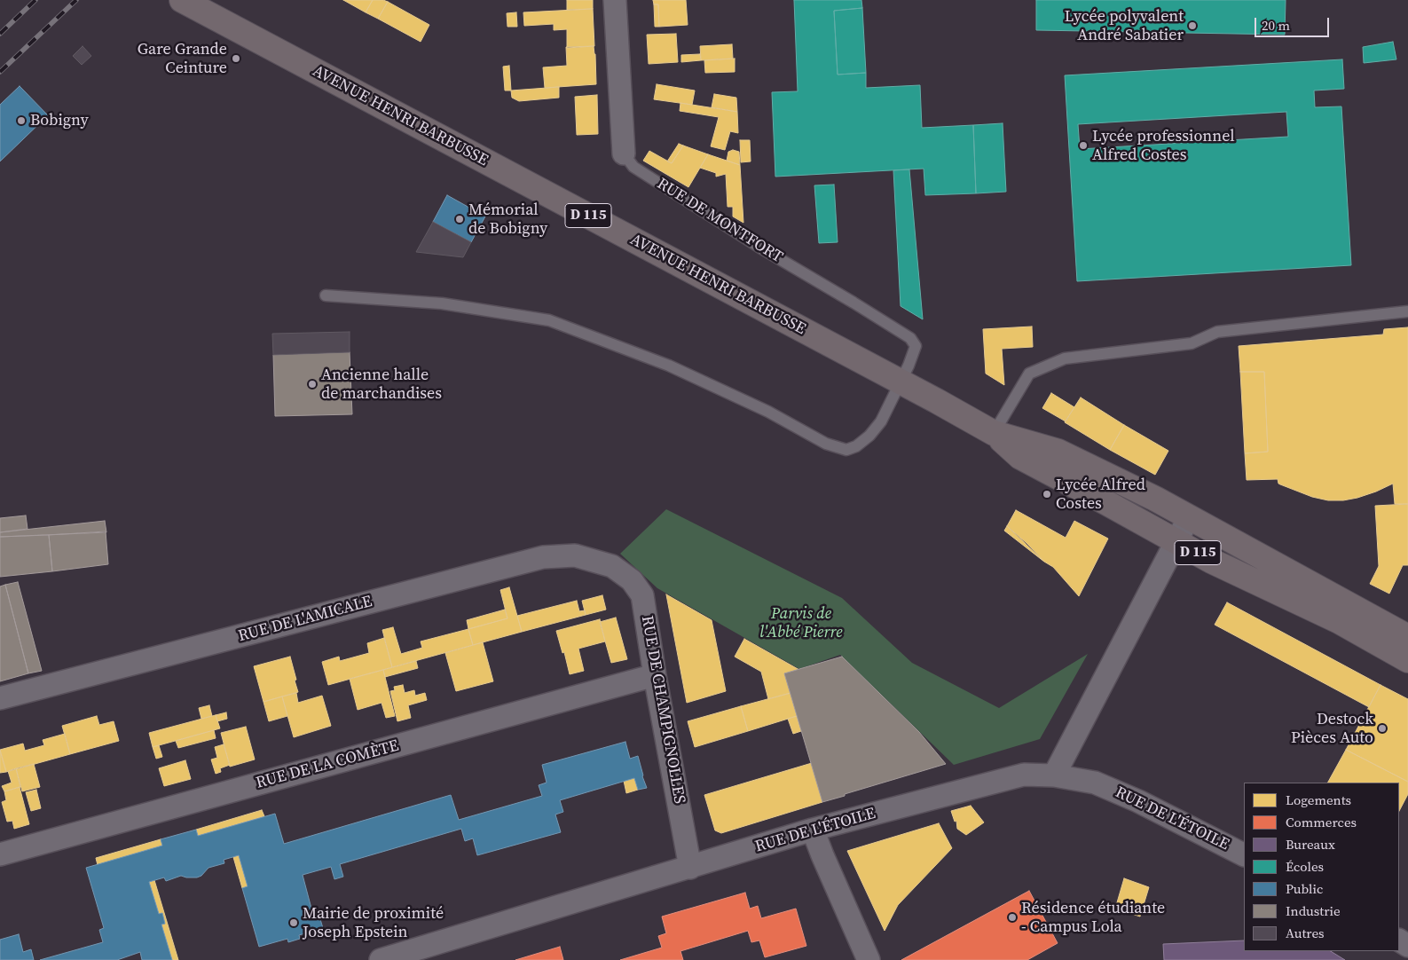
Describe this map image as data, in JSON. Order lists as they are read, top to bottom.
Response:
{
  "streets": {
    "main road": ["AVENUE HENRI BARBUSSE", "D 115"],
    "street": [
      "RUE DE MONTFORT",
      "RUE DE L'AMICALE",
      "RUE DE CHAMPIGNOLLES",
      "RUE DE LA COMÈTE",
      "RUE DE L'ÉTOILE"
    ]
  },
  "crossings": [
    ["AVENUE HENRI BARBUSSE", "RUE DE MONTFORT"],
    ["RUE DE L'AMICALE", "RUE DE CHAMPIGNOLLES"],
    ["RUE DE CHAMPIGNOLLES", "RUE DE LA COMÈTE"],
    ["RUE DE CHAMPIGNOLLES", "RUE DE L'ÉTOILE"]
  ],
  "parks": ["Parvis de l'Abbé Pierre"],
  "places": [
    "Lycée polyvalent André Sabatier",
    "Gare Grande Ceinture",
    "Bobigny",
    "Lycée professionnel Alfred Costes",
    "Mémorial de Bobigny",
    "Ancienne halle de marchandises",
    "Lycée Alfred Costes",
    "Destock Pièces Auto",
    "Résidence étudiante - Campus Lola",
    "Mairie de proximité Joseph Epstein"
  ],
  "legend": [
    "Logements",
    "Commerces",
    "Bureaux",
    "Écoles",
    "Public",
    "Industrie",
    "Autres"
  ],
  "scale_bar": "20 m"
}
